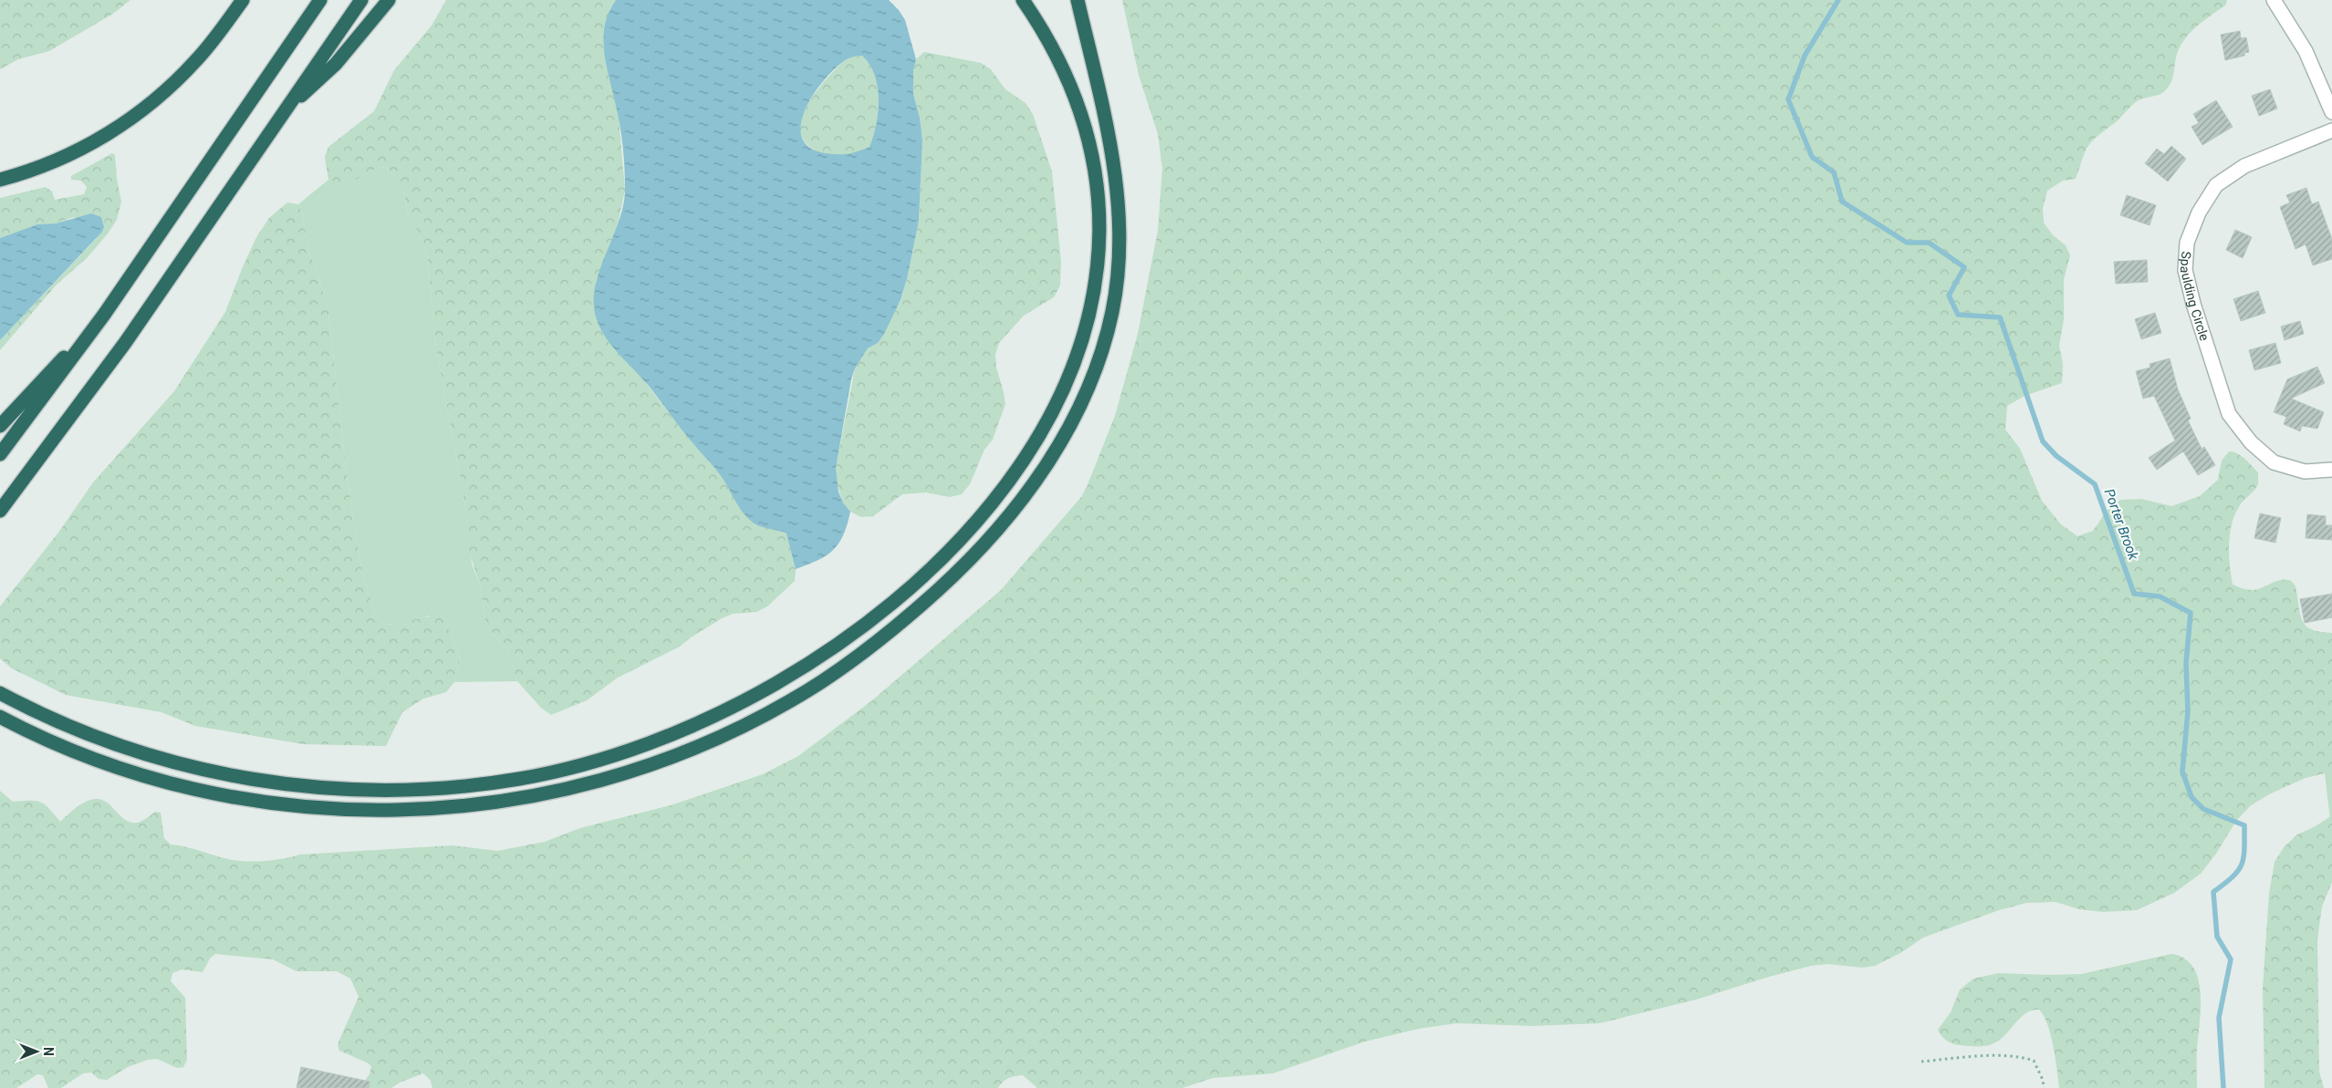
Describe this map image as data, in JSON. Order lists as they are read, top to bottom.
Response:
{
  "streets": {
    "street": ["Spaulding Circle"]
  },
  "water": ["Porter Brook"],
  "north": "right"
}
